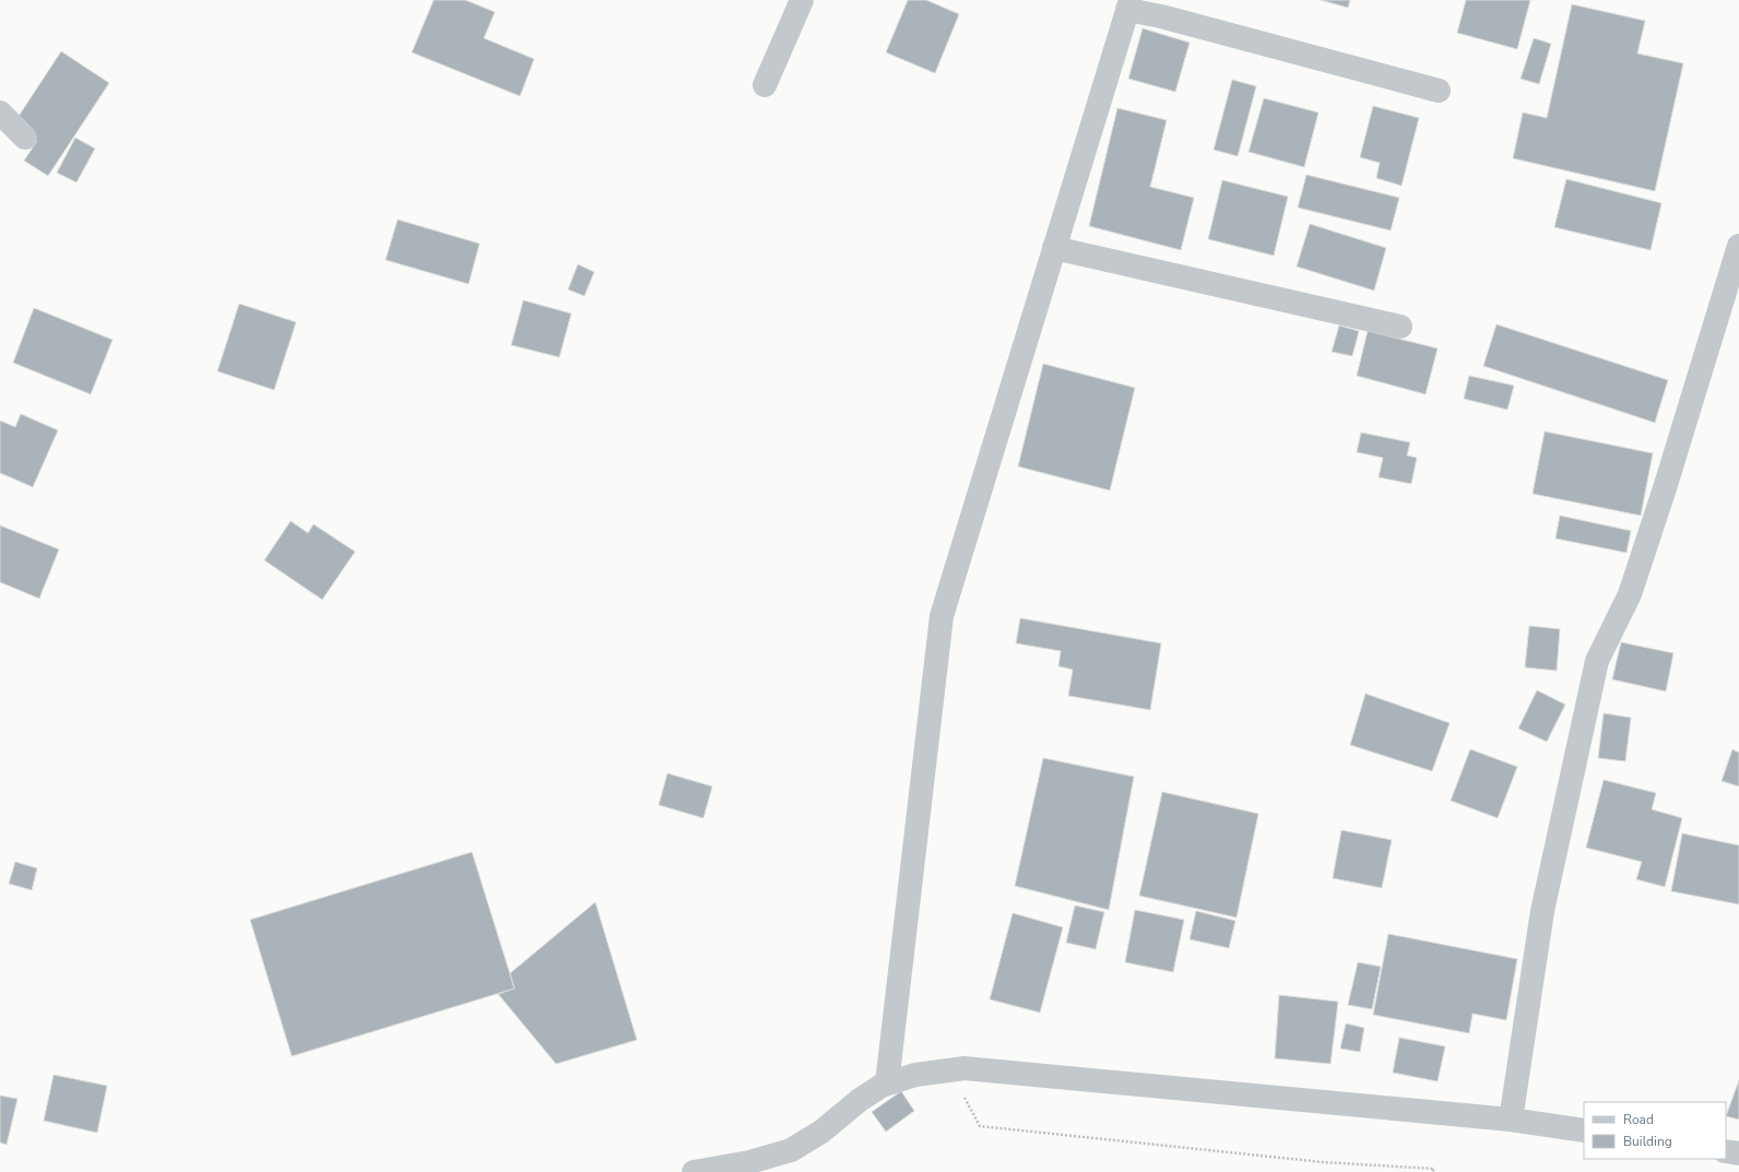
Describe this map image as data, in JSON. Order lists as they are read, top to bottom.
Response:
{
  "legend": ["Road", "Building"]
}
